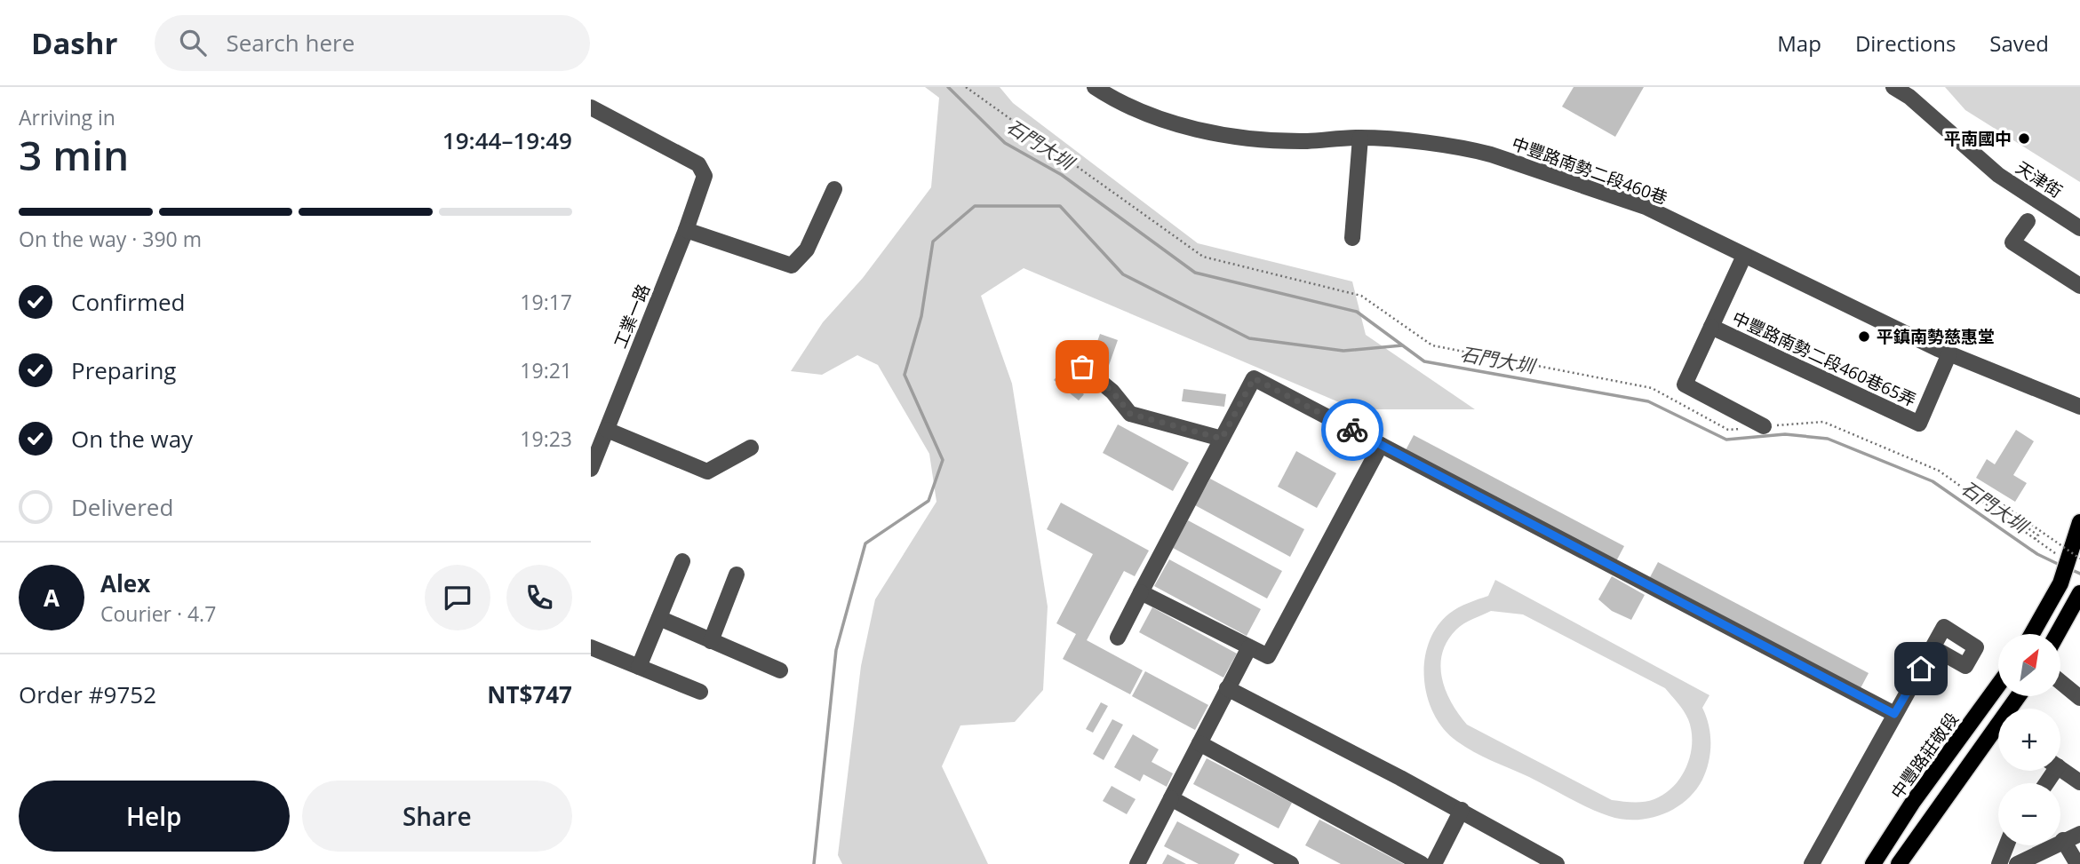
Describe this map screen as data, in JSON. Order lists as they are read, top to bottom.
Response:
{
  "streets": {
    "main road": ["中豐路莊敬段"],
    "street": [
      "中豐路南勢二段460巷",
      "天津街",
      "工業一路",
      "中豐路南勢二段460巷65弄"
    ]
  },
  "crossings": [
    ["中豐路南勢二段460巷", "中豐路南勢二段460巷65弄"]
  ],
  "water": ["石門大圳"],
  "places": ["平南國中", "平鎮南勢慈惠堂"],
  "north": "top right",
  "page": {
    "header": "Dashr",
    "search": "Search here",
    "nav": ["Map", "Directions", "Saved"],
    "heading": ["3 min", "Arriving in", "19:44–19:49"],
    "panel": [
      "Alex",
      "Courier · 4.7",
      "Order #9752",
      "NT$747"
    ],
    "bar": "On the way · 390 m",
    "list": [
      ["Confirmed", "19:17"],
      ["Preparing", "19:21"],
      ["On the way", "19:23"],
      "Delivered"
    ],
    "round": "A",
    "map_buttons": ["+", "−"],
    "buttons": ["Help", "Share"]
  }
}
